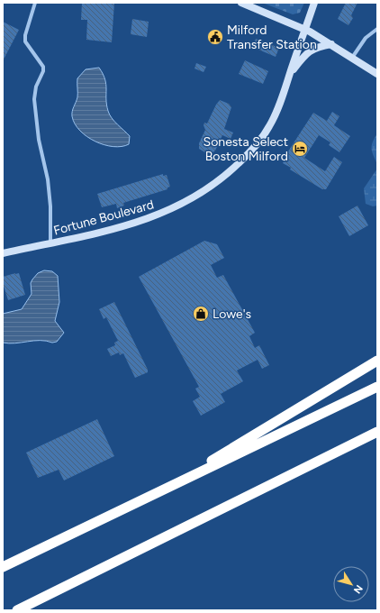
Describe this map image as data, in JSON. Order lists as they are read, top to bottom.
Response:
{
  "streets": {
    "main road": ["Fortune Boulevard"]
  },
  "places": {
    "public building": ["Milford Transfer Station"],
    "hotel": ["Sonesta Select Boston Milford"],
    "shop": ["Lowe's"]
  },
  "north": "bottom right"
}
